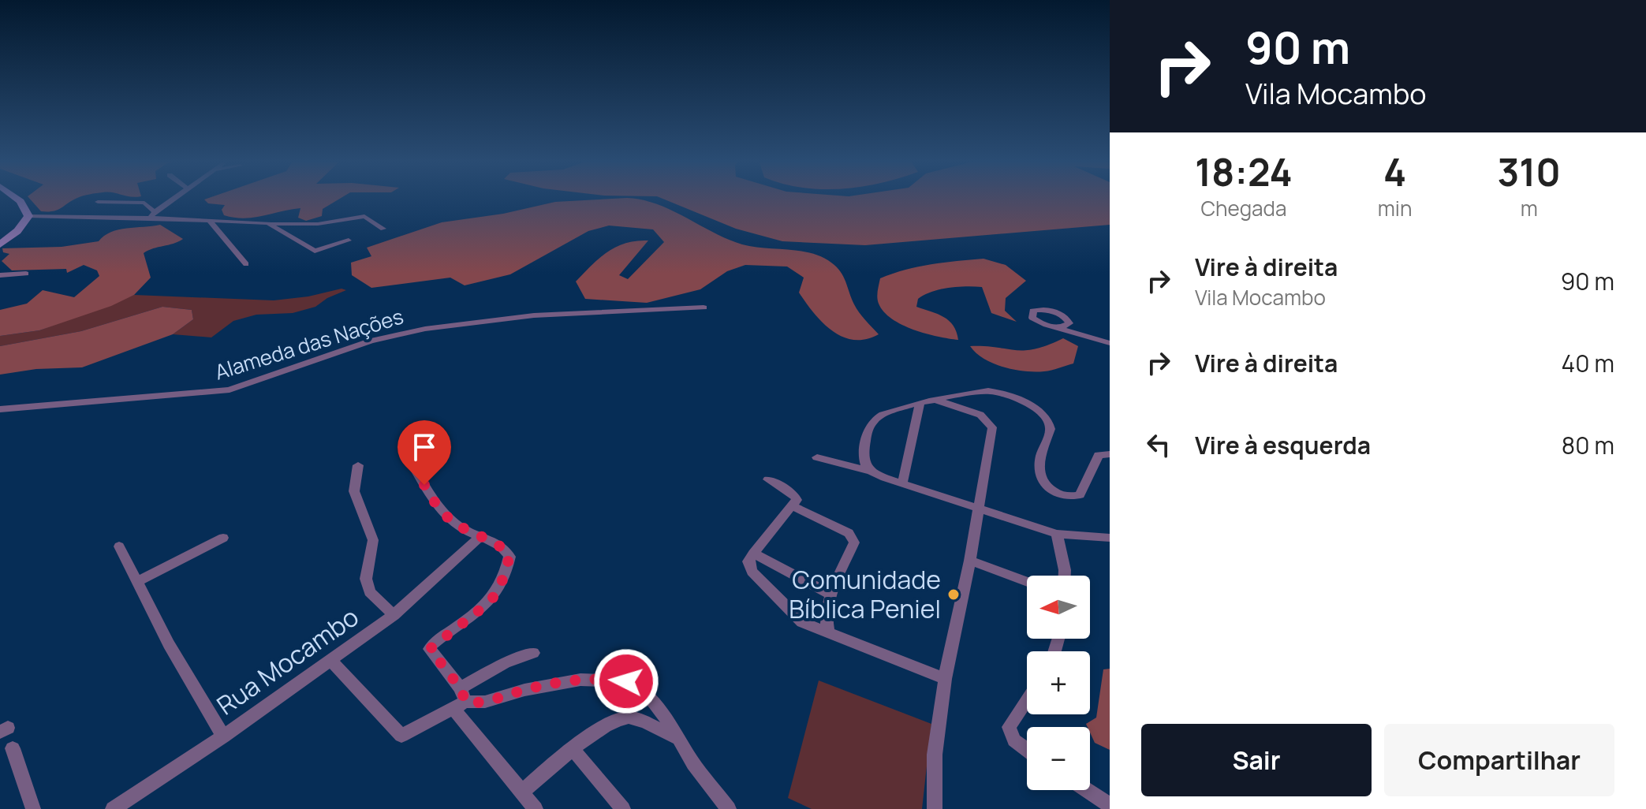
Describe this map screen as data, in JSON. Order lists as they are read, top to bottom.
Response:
{
  "streets": {
    "street": ["Alameda das Nações", "Rua Mocambo"]
  },
  "places": ["Comunidade Bíblica Peniel"],
  "north": "left",
  "page": {
    "turn": ["90 m", "Vila Mocambo"],
    "eta": [
      "18:24",
      "Chegada",
      "4",
      "min",
      "310",
      "m"
    ],
    "list": [
      {
        "name": "Vire à direita",
        "note": "Vila Mocambo",
        "value": "90 m"
      },
      {
        "name": "Vire à direita",
        "value": "40 m"
      },
      {
        "name": "Vire à esquerda",
        "value": "80 m"
      }
    ],
    "map_buttons": ["+", "−"],
    "buttons": ["Sair", "Compartilhar"]
  }
}
